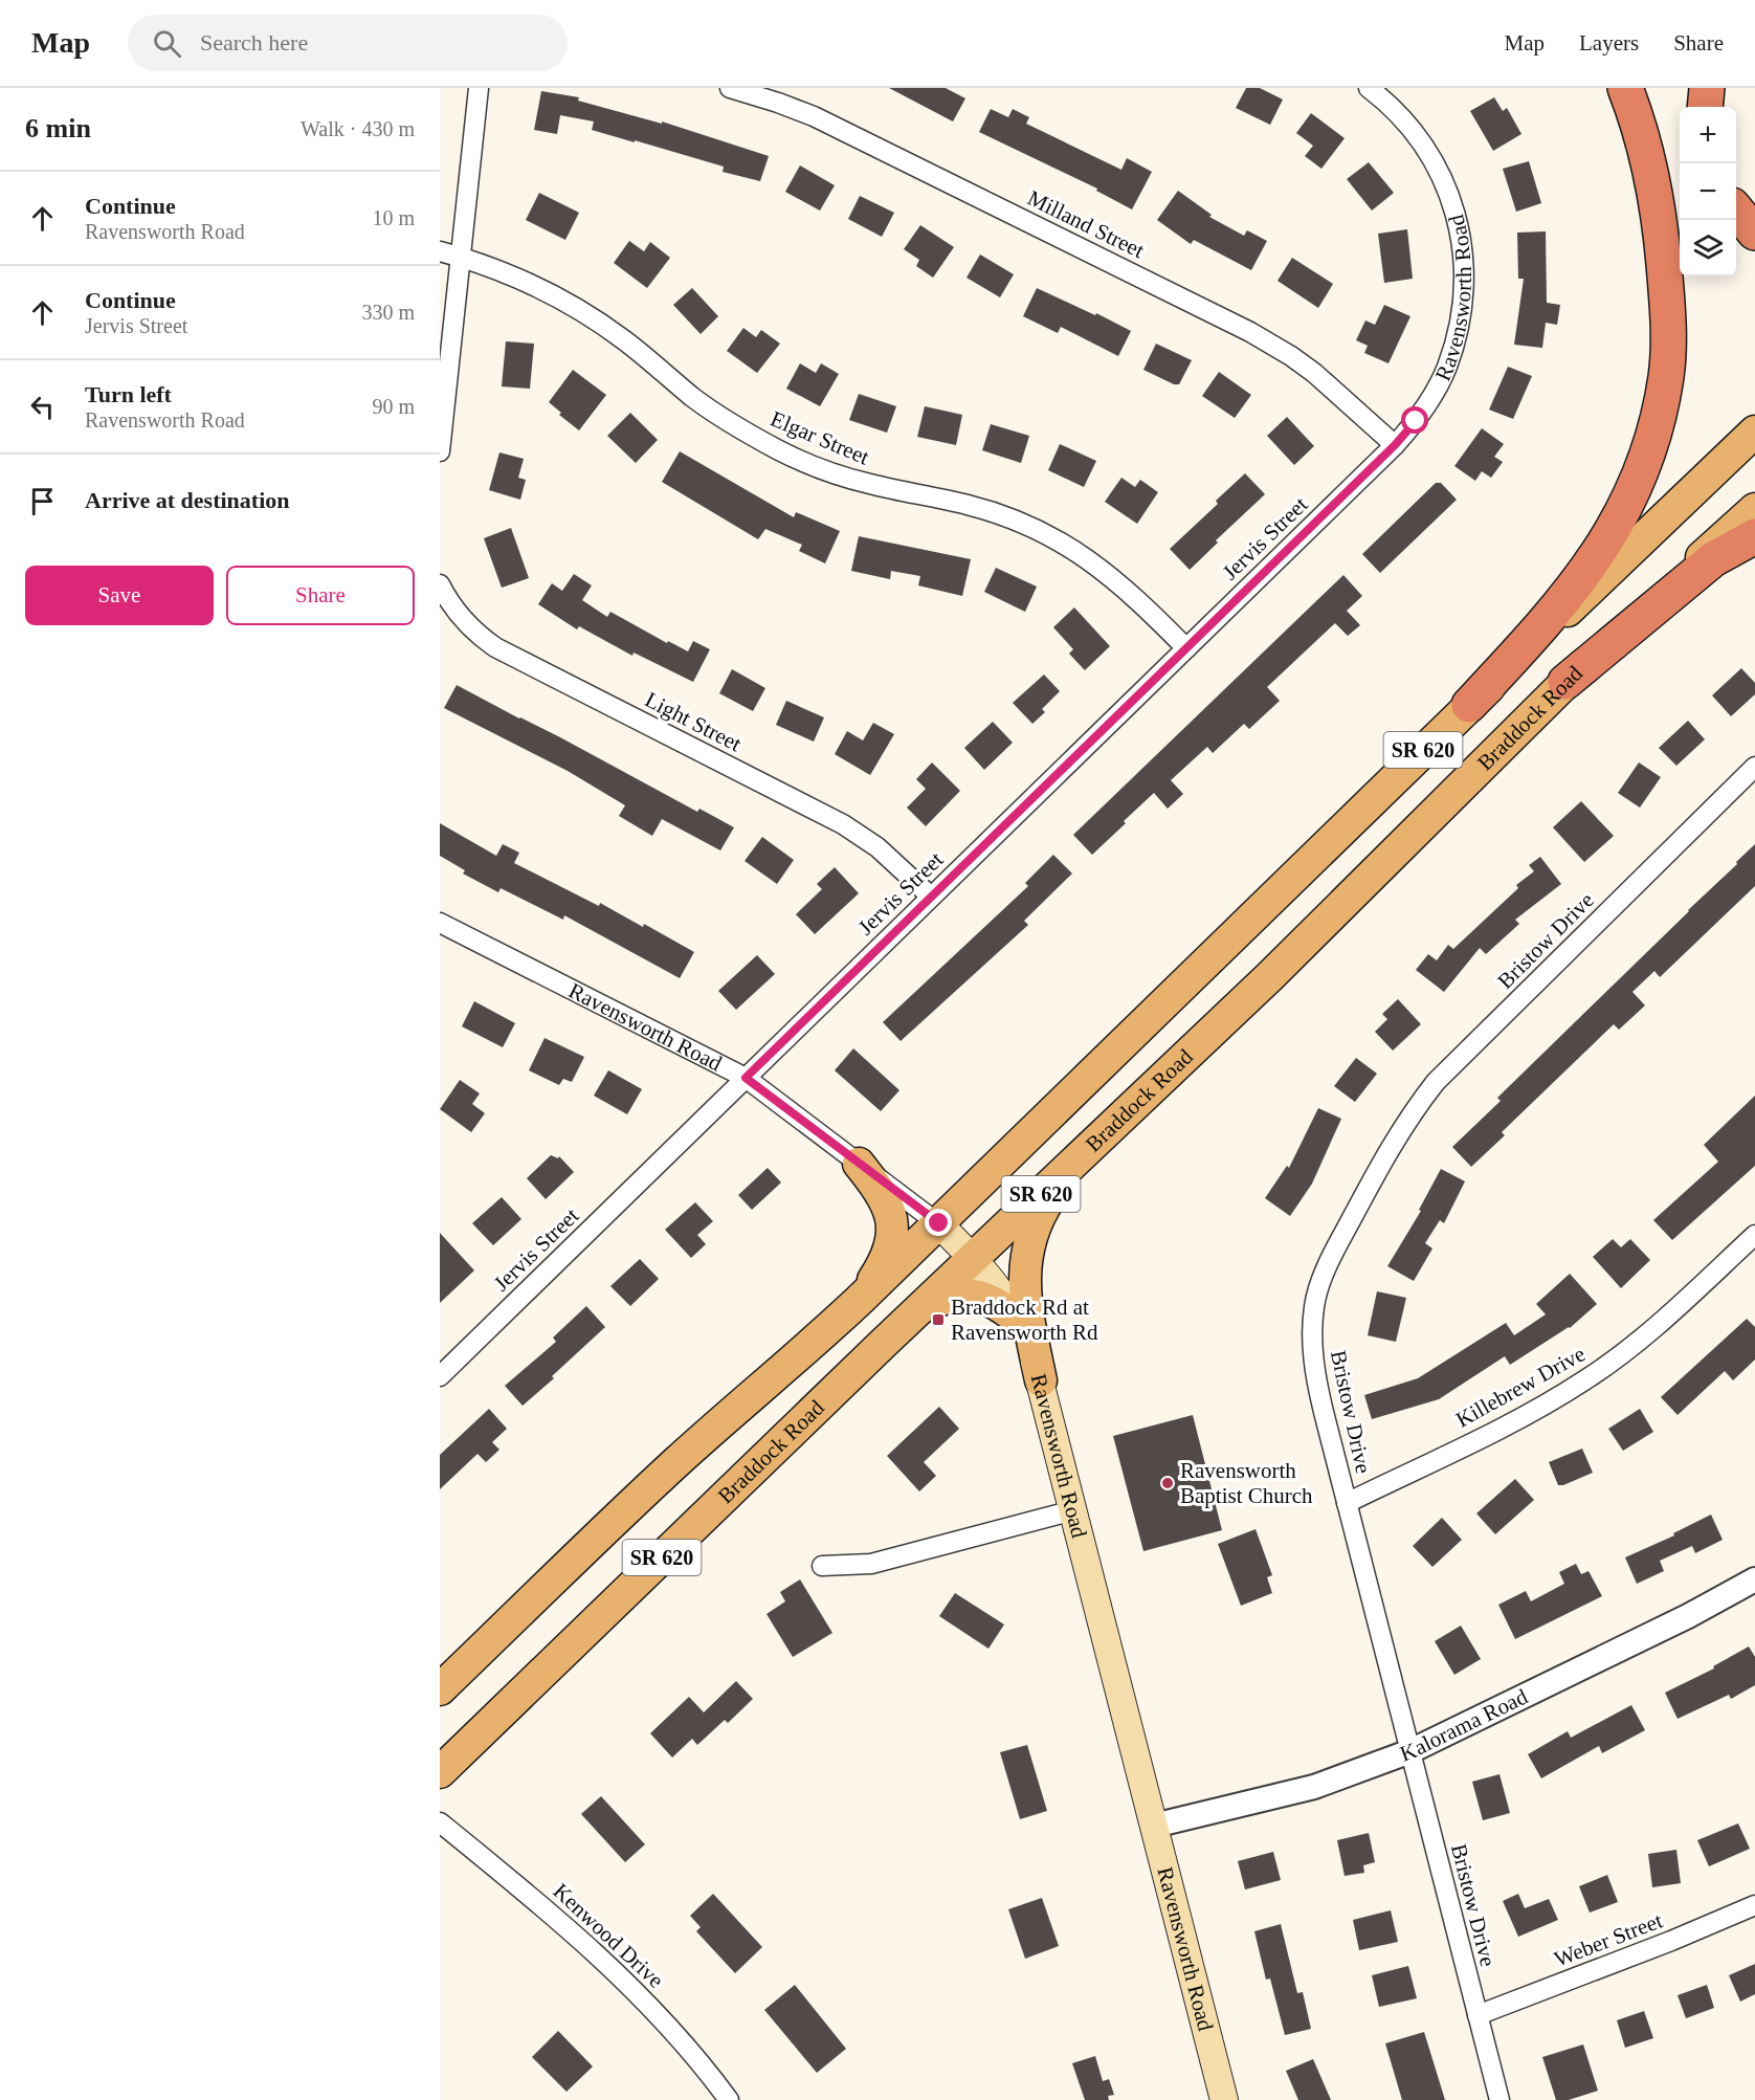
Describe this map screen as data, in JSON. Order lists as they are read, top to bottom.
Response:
{
  "streets": {
    "main road": ["Ravensworth Road", "Braddock Road", "SR 620"],
    "street": [
      "Milland Street",
      "Elgar Street",
      "Jervis Street",
      "Light Street",
      "Bristow Drive",
      "Killebrew Drive",
      "Kalorama Road",
      "Kenwood Drive",
      "Weber Street"
    ]
  },
  "crossings": [
    ["Milland Street", "Ravensworth Road"],
    ["Milland Street", "Jervis Street"],
    ["Ravensworth Road", "Jervis Street"],
    ["Ravensworth Road", "Braddock Road"],
    ["Ravensworth Road", "SR 620"],
    ["Ravensworth Road", "Kalorama Road"],
    ["Elgar Street", "Jervis Street"],
    ["Jervis Street", "Light Street"],
    ["Bristow Drive", "Killebrew Drive"],
    ["Bristow Drive", "Kalorama Road"],
    ["Bristow Drive", "Weber Street"]
  ],
  "places": {
    "transit": ["Braddock Rd at Ravensworth Rd"],
    "other": ["Ravensworth Baptist Church"]
  },
  "page": {
    "header": "Map",
    "search": "Search here",
    "nav": ["Map", "Layers", "Share"],
    "heading": ["6 min", "Walk · 430 m"],
    "map_buttons": ["+", "−"],
    "list": [
      ["Continue", "Ravensworth Road", "10 m"],
      ["Continue", "Jervis Street", "330 m"],
      ["Turn left", "Ravensworth Road", "90 m"],
      "Arrive at destination"
    ],
    "buttons": ["Save", "Share"]
  }
}
